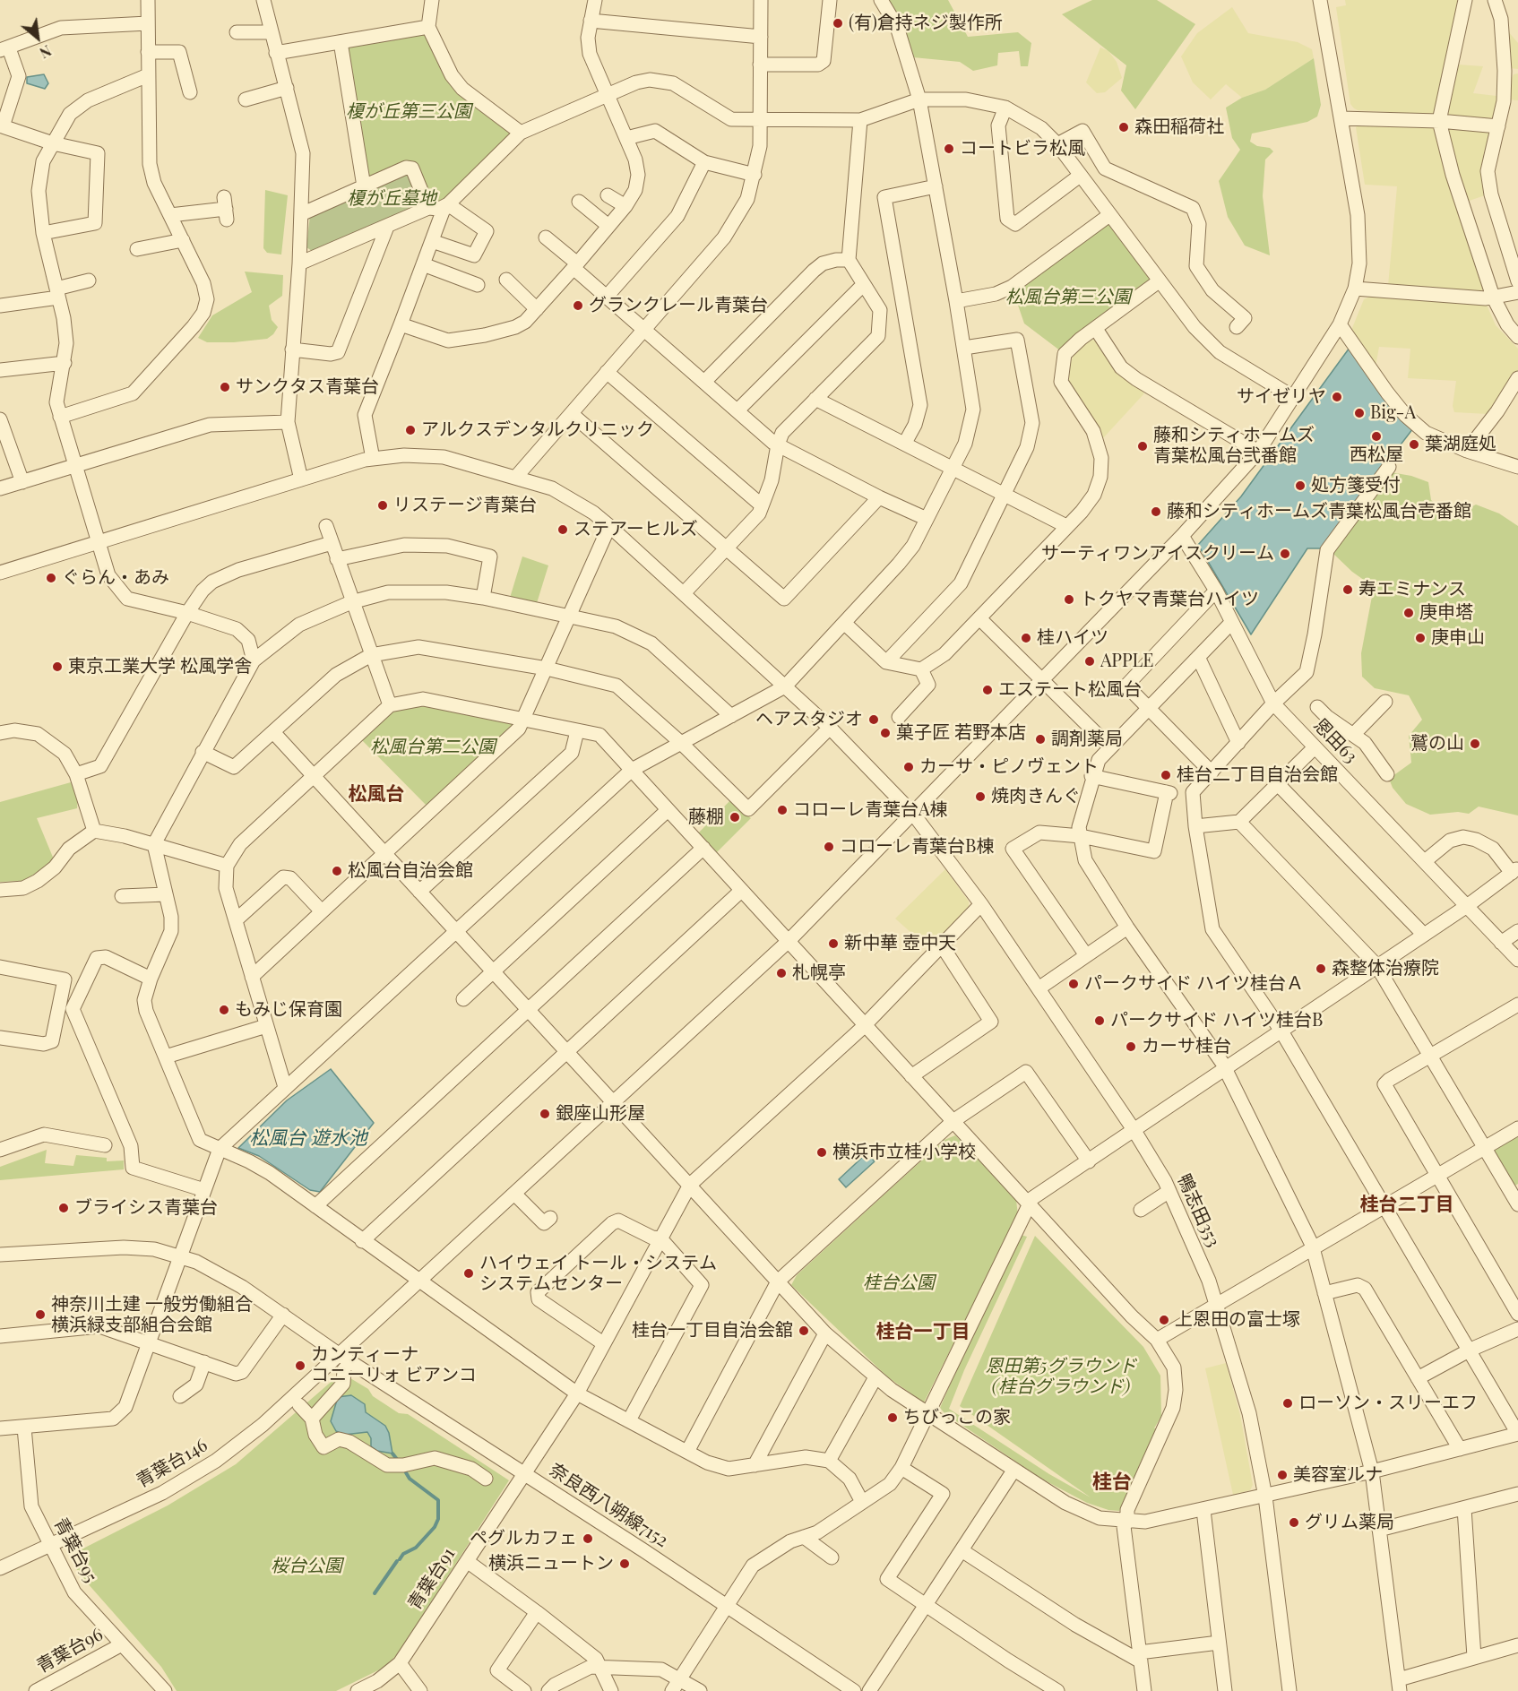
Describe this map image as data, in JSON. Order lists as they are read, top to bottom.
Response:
{
  "streets": {
    "street": [
      "恩田63",
      "鴨志田353",
      "青葉台146",
      "奈良西八朔線7152",
      "青葉台95",
      "青葉台91",
      "青葉台96"
    ]
  },
  "crossings": [
    ["恩田63", "青葉台146"],
    ["鴨志田353", "青葉台146"],
    ["鴨志田353", "青葉台91"],
    ["青葉台146", "奈良西八朔線7152"],
    ["青葉台146", "青葉台95"],
    ["奈良西八朔線7152", "青葉台91"],
    ["青葉台95", "青葉台96"]
  ],
  "districts": [
    "松風台",
    "桂台二丁目",
    "桂台一丁目",
    "桂台"
  ],
  "water": ["松風台 遊水池"],
  "parks": [
    "榎が丘第三公園",
    "榎が丘墓地",
    "松風台第三公園",
    "松風台第二公園",
    "桂台公園",
    "恩田第5グラウンド (桂台グラウンド)",
    "桜台公園"
  ],
  "places": [
    "(有)倉持ネジ製作所",
    "森田稲荷社",
    "コートビラ松風",
    "グランクレール青葉台",
    "サンクタス青葉台",
    "サイゼリヤ",
    "Big-A",
    "アルクスデンタルクリニック",
    "西松屋",
    "葉湖庭処",
    "藤和シティホームズ 青葉松風台弐番館",
    "処方箋受付",
    "リステージ青葉台",
    "藤和シティホームズ青葉松風台壱番館",
    "ステアーヒルズ",
    "サーティワンアイスクリーム",
    "ぐらん・あみ",
    "寿エミナンス",
    "トクヤマ青葉台ハイツ",
    "庚申塔",
    "桂ハイツ",
    "庚申山",
    "APPLE",
    "東京工業大学 松風学舎",
    "エステート松風台",
    "ヘアスタジオ",
    "菓子匠 若野本店",
    "調剤薬局",
    "鷲の山",
    "カーサ・ピノヴェント",
    "桂台二丁目自治会館",
    "焼肉きんぐ",
    "コローレ青葉台A棟",
    "藤棚",
    "コローレ青葉台B棟",
    "松風台自治会館",
    "新中華 壺中天",
    "森整体治療院",
    "札幌亭",
    "パークサイド ハイツ桂台Ａ",
    "もみじ保育園",
    "パークサイド ハイツ桂台B",
    "カーサ桂台",
    "銀座山形屋",
    "横浜市立桂小学校",
    "ブライシス青葉台",
    "ハイウェイ トール・システム システムセンター",
    "神奈川土建 一般労働組合 横浜緑支部組合会館",
    "上恩田の富士塚",
    "桂台一丁目自治会舘",
    "カンティーナ コニーリォ ビアンコ",
    "ローソン・スリーエフ",
    "ちびっこの家",
    "美容室ルナ",
    "グリム薬局",
    "ペグルカフェ",
    "横浜ニュートン"
  ],
  "north": "bottom right"
}
